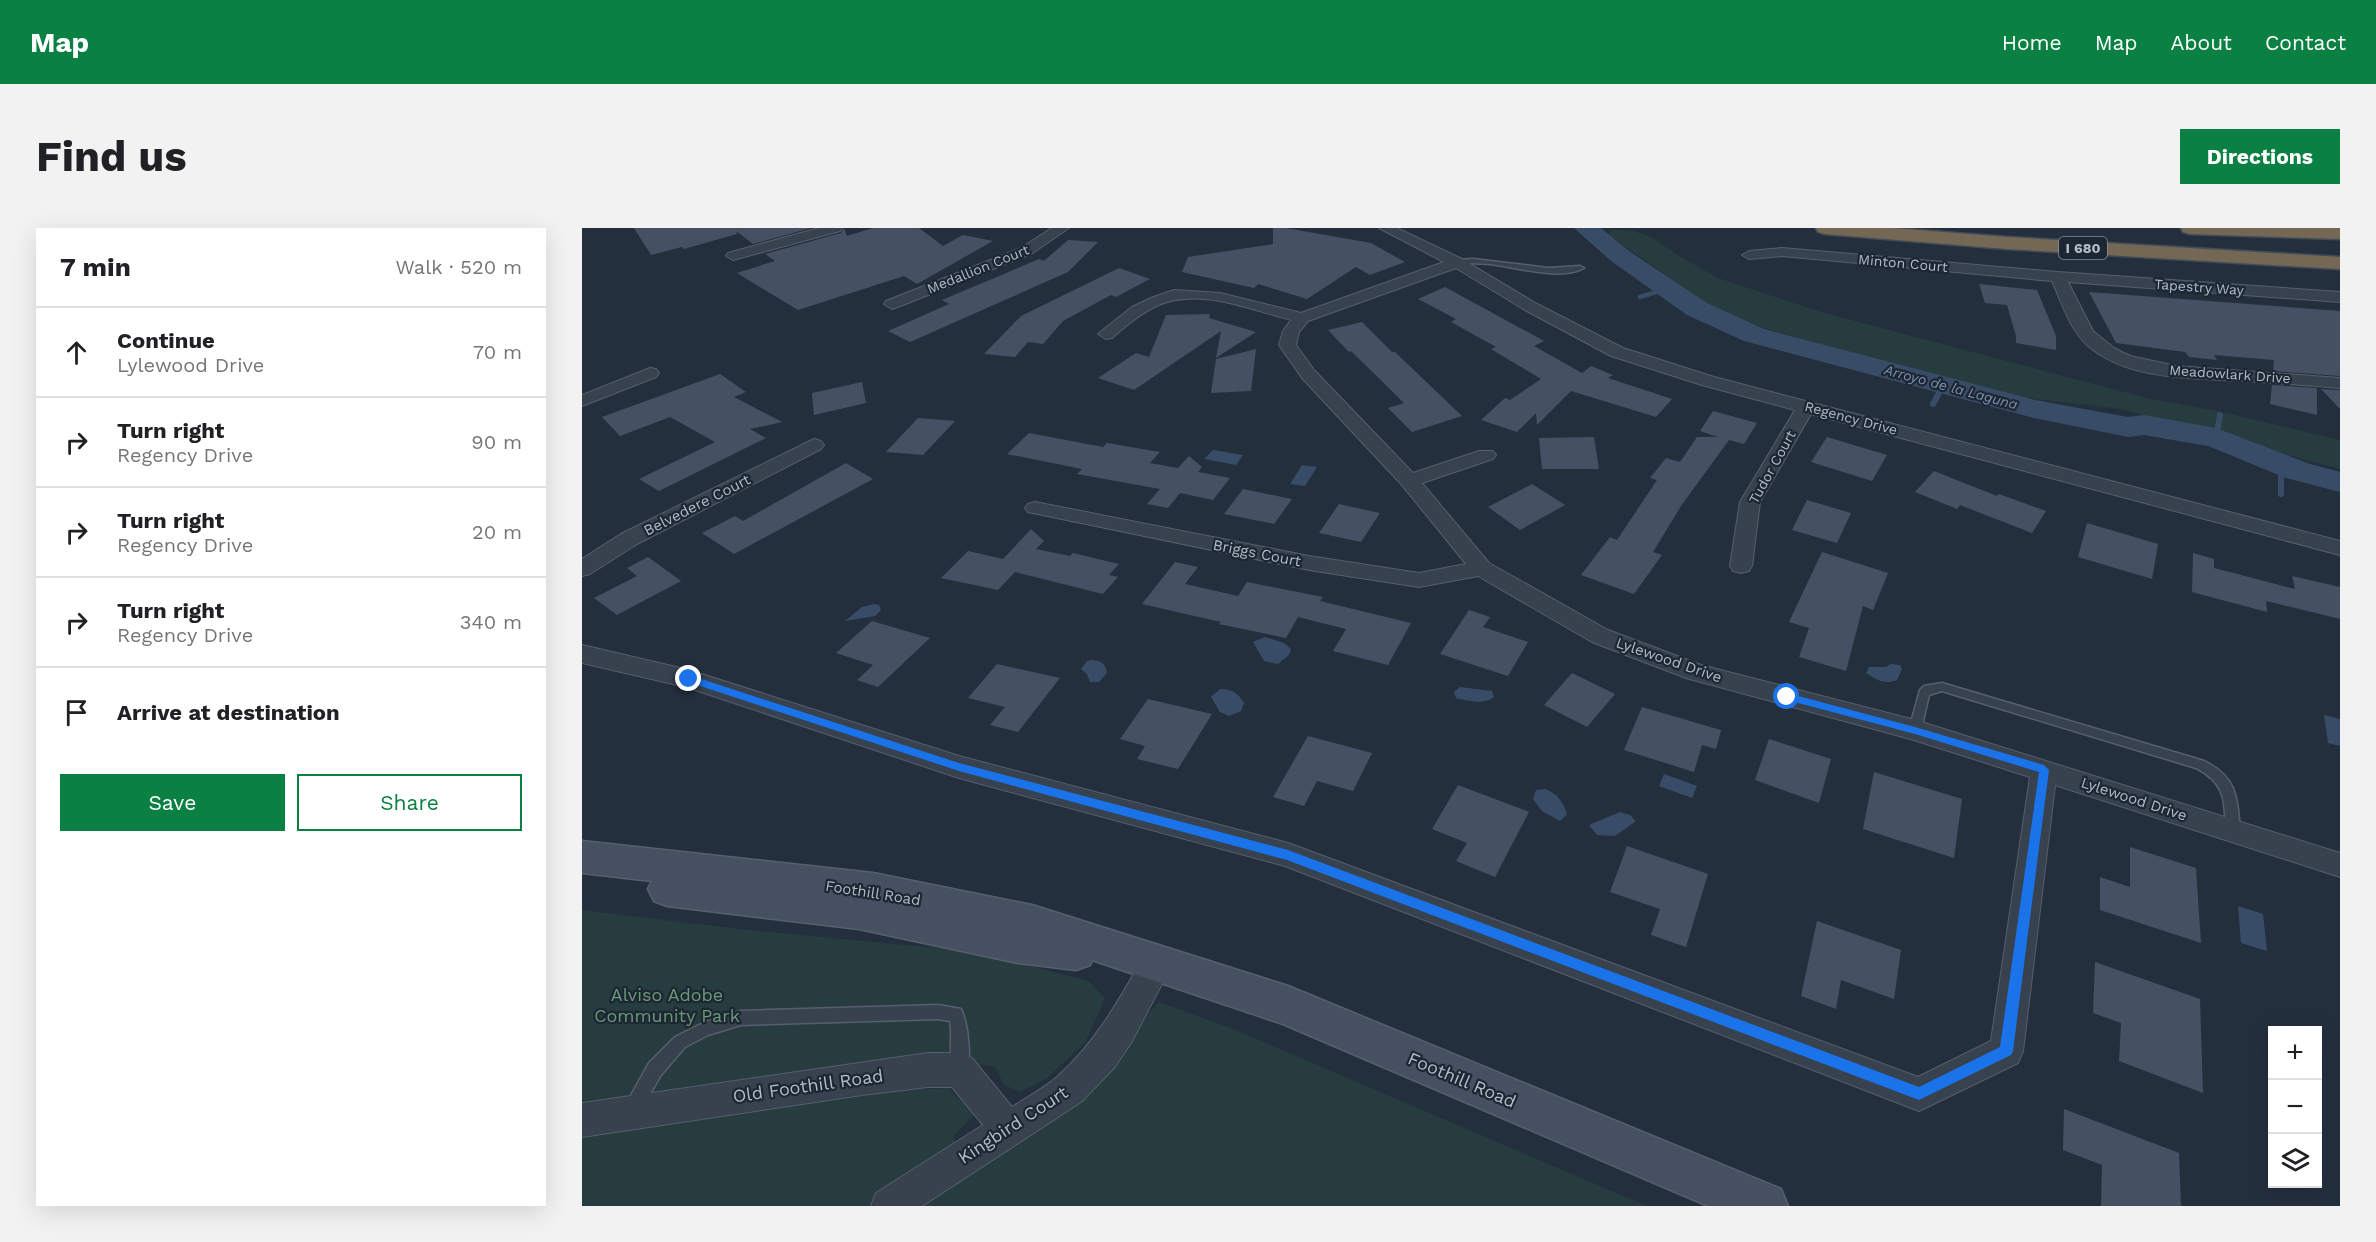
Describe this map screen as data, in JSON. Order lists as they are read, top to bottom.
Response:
{
  "streets": {
    "highway": ["I 680"],
    "main road": ["Foothill Road"],
    "street": [
      "Minton Court",
      "Medallion Court",
      "Tapestry Way",
      "Meadowlark Drive",
      "Regency Drive",
      "Tudor Court",
      "Belvedere Court",
      "Briggs Court",
      "Lylewood Drive",
      "Old Foothill Road",
      "Kingbird Court"
    ]
  },
  "crossings": [
    ["Minton Court", "Tapestry Way"],
    ["Minton Court", "Meadowlark Drive"],
    ["Tapestry Way", "Meadowlark Drive"],
    ["Regency Drive", "Tudor Court"],
    ["Briggs Court", "Lylewood Drive"],
    ["Foothill Road", "Kingbird Court"]
  ],
  "water": ["Arroyo de la Laguna"],
  "parks": ["Alviso Adobe Community Park"],
  "page": {
    "header": "Map",
    "nav": [
      "Home",
      "Map",
      "About",
      "Contact"
    ],
    "buttons": [
      "Directions",
      ["Save", "Share"]
    ],
    "title": "Find us",
    "heading": ["7 min", "Walk · 520 m"],
    "list": [
      ["Continue", "Lylewood Drive", "70 m"],
      ["Turn right", "Regency Drive", "90 m"],
      ["Turn right", "Regency Drive", "20 m"],
      ["Turn right", "Regency Drive", "340 m"],
      "Arrive at destination"
    ],
    "map_buttons": ["+", "−"]
  }
}
